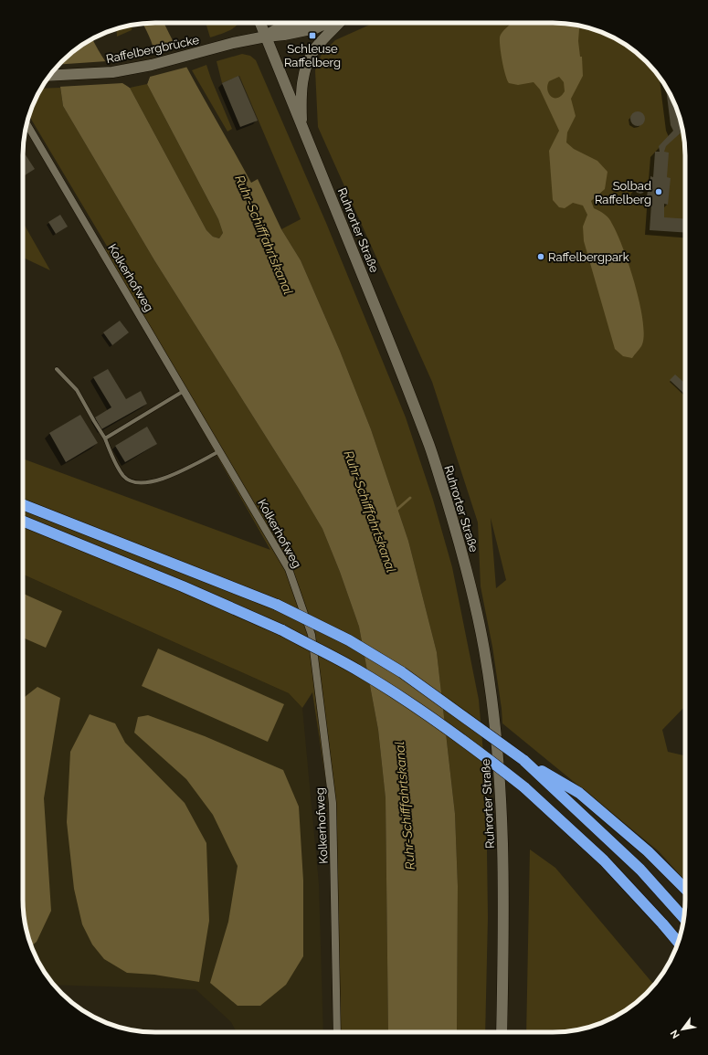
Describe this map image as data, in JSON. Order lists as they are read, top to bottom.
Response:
{
  "streets": {
    "main road": ["Raffelbergbrücke", "Ruhrorter Straße"],
    "street": ["Kolkerhofweg"]
  },
  "crossings": [
    ["Raffelbergbrücke", "Ruhrorter Straße"]
  ],
  "water": ["Ruhr-Schifffahrtskanal"],
  "places": {
    "transit": ["Schleuse Raffelberg"],
    "other": ["Solbad Raffelberg", "Raffelbergpark"]
  },
  "north": "bottom left"
}
